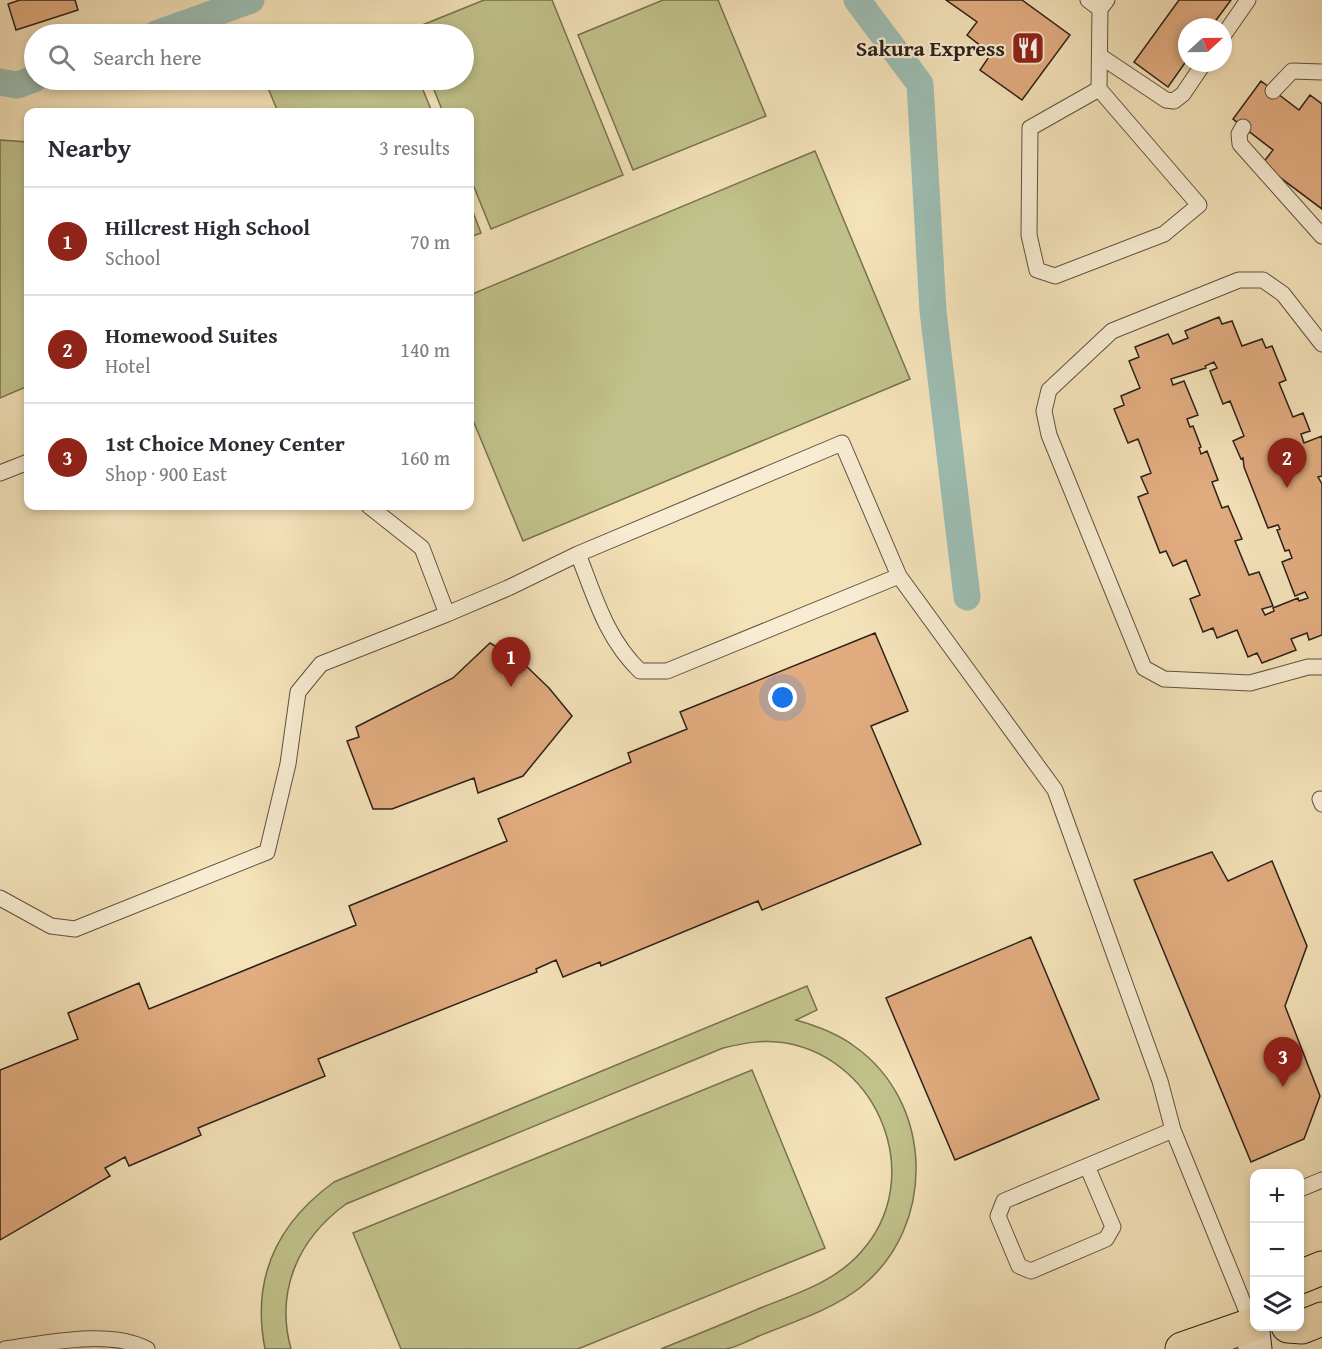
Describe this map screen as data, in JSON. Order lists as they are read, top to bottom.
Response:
{
  "places": {
    "restaurant": ["Sakura Express"]
  },
  "north": "right",
  "page": {
    "search": "Search here",
    "heading": ["Nearby", "3 results"],
    "list": [
      {
        "mark": "1",
        "name": "Hillcrest High School",
        "note": "School",
        "value": "70 m"
      },
      {
        "mark": "2",
        "name": "Homewood Suites",
        "note": "Hotel",
        "value": "140 m"
      },
      {
        "mark": "3",
        "name": "1st Choice Money Center",
        "note": "Shop · 900 East",
        "value": "160 m"
      }
    ],
    "pins": ["2", "1", "3"],
    "map_buttons": ["+", "−"]
  }
}
